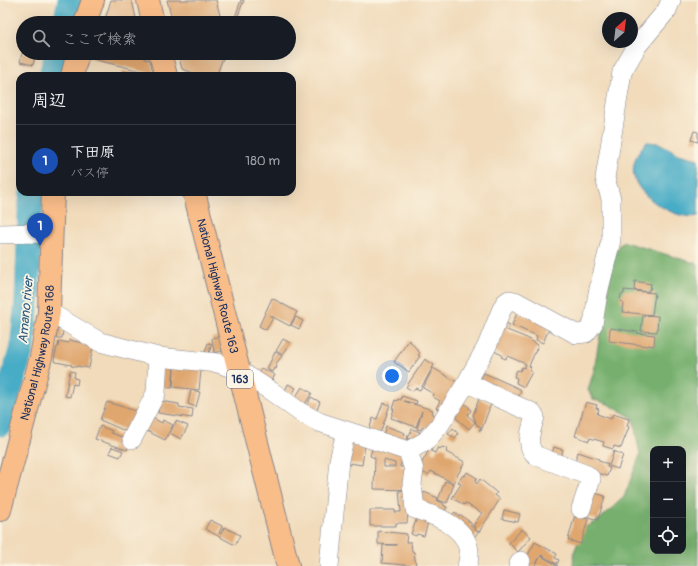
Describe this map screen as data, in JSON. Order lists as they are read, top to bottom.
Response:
{
  "streets": {
    "highway": ["National Highway Route 163", "National Highway Route 168", "163"]
  },
  "water": ["Amano river"],
  "north": "top right",
  "page": {
    "search": "ここで検索",
    "heading": "周辺",
    "list": [
      {
        "mark": "1",
        "name": "下田原",
        "note": "バス停",
        "value": "180 m"
      }
    ],
    "pins": "1",
    "map_buttons": ["+", "−"]
  }
}
